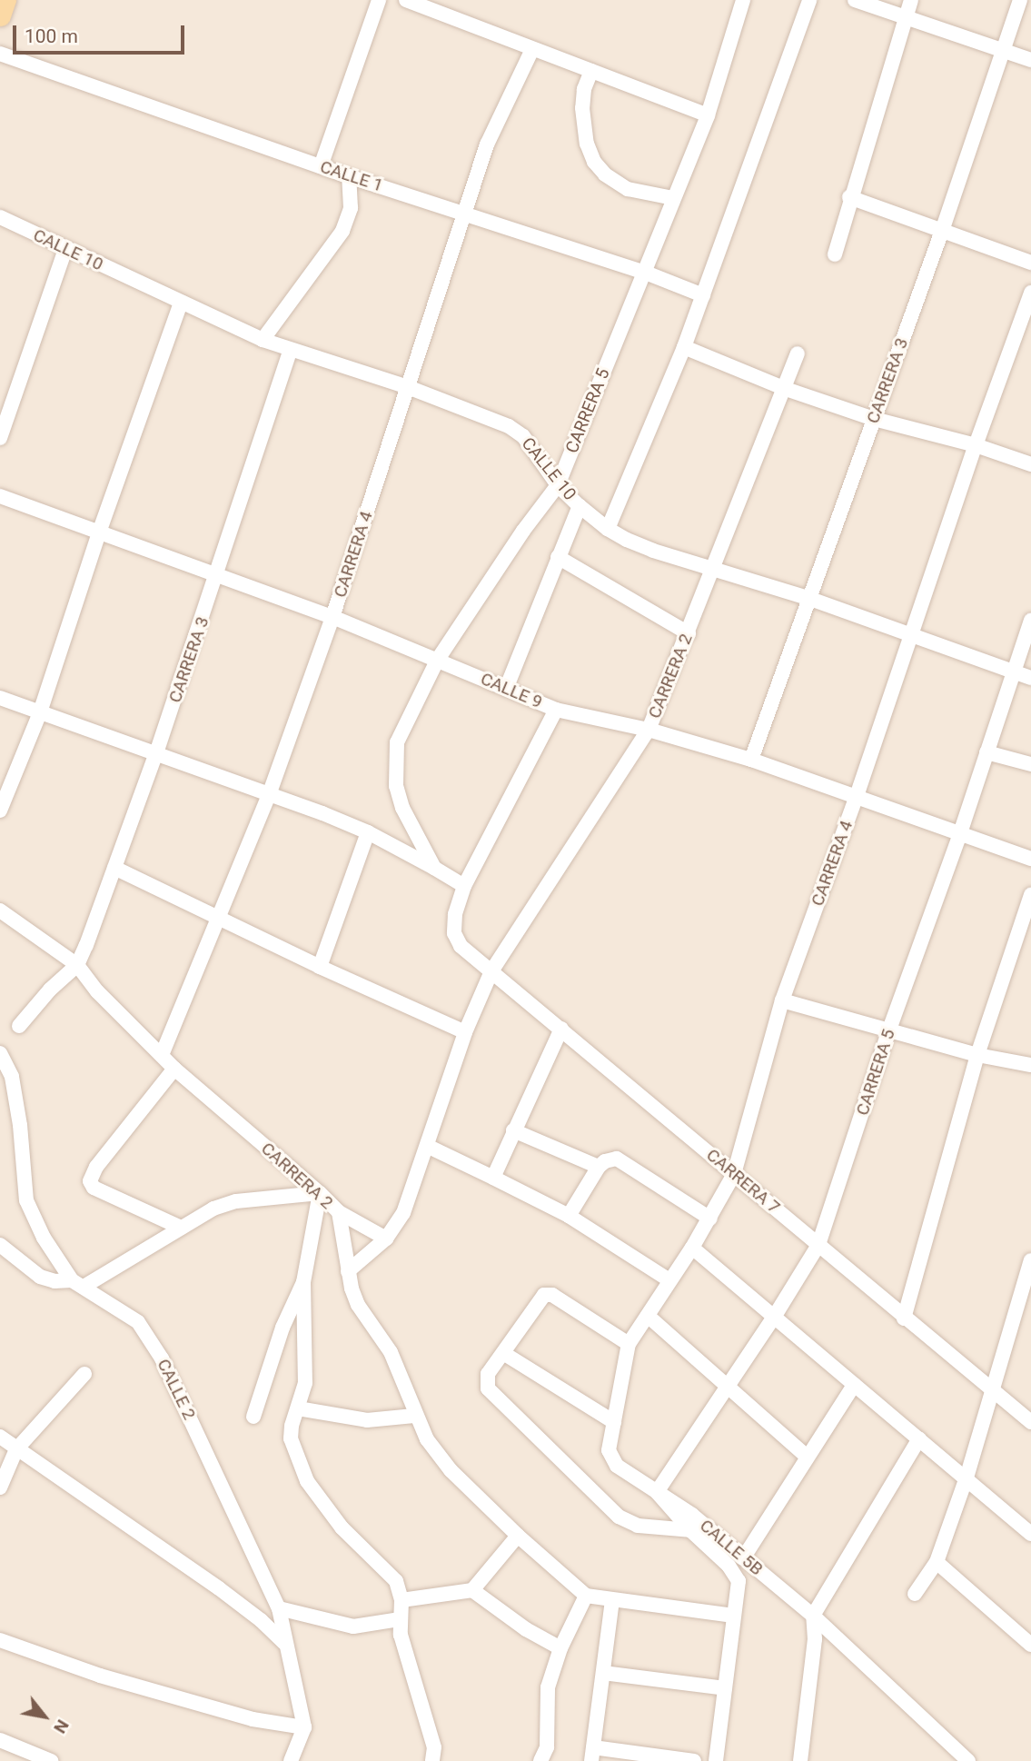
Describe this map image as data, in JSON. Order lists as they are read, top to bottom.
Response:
{
  "streets": {
    "street": [
      "CALLE 1",
      "CALLE 10",
      "CARRERA 3",
      "CARRERA 5",
      "CARRERA 4",
      "CARRERA 2",
      "CALLE 9",
      "CARRERA 7",
      "CALLE 2",
      "CALLE 5B"
    ]
  },
  "crossings": [
    ["CALLE 1", "CARRERA 5"],
    ["CALLE 1", "CARRERA 4"],
    ["CALLE 10", "CARRERA 3"],
    ["CALLE 10", "CARRERA 5"],
    ["CALLE 10", "CARRERA 4"],
    ["CALLE 10", "CARRERA 2"],
    ["CARRERA 3", "CARRERA 2"],
    ["CARRERA 3", "CALLE 9"],
    ["CARRERA 5", "CALLE 9"],
    ["CARRERA 5", "CARRERA 7"],
    ["CARRERA 5", "CALLE 5B"],
    ["CARRERA 4", "CARRERA 2"],
    ["CARRERA 4", "CALLE 9"],
    ["CARRERA 4", "CARRERA 7"],
    ["CARRERA 4", "CALLE 5B"],
    ["CARRERA 2", "CALLE 9"],
    ["CARRERA 2", "CARRERA 7"]
  ],
  "scale_bar": "100 m",
  "north": "bottom right"
}
